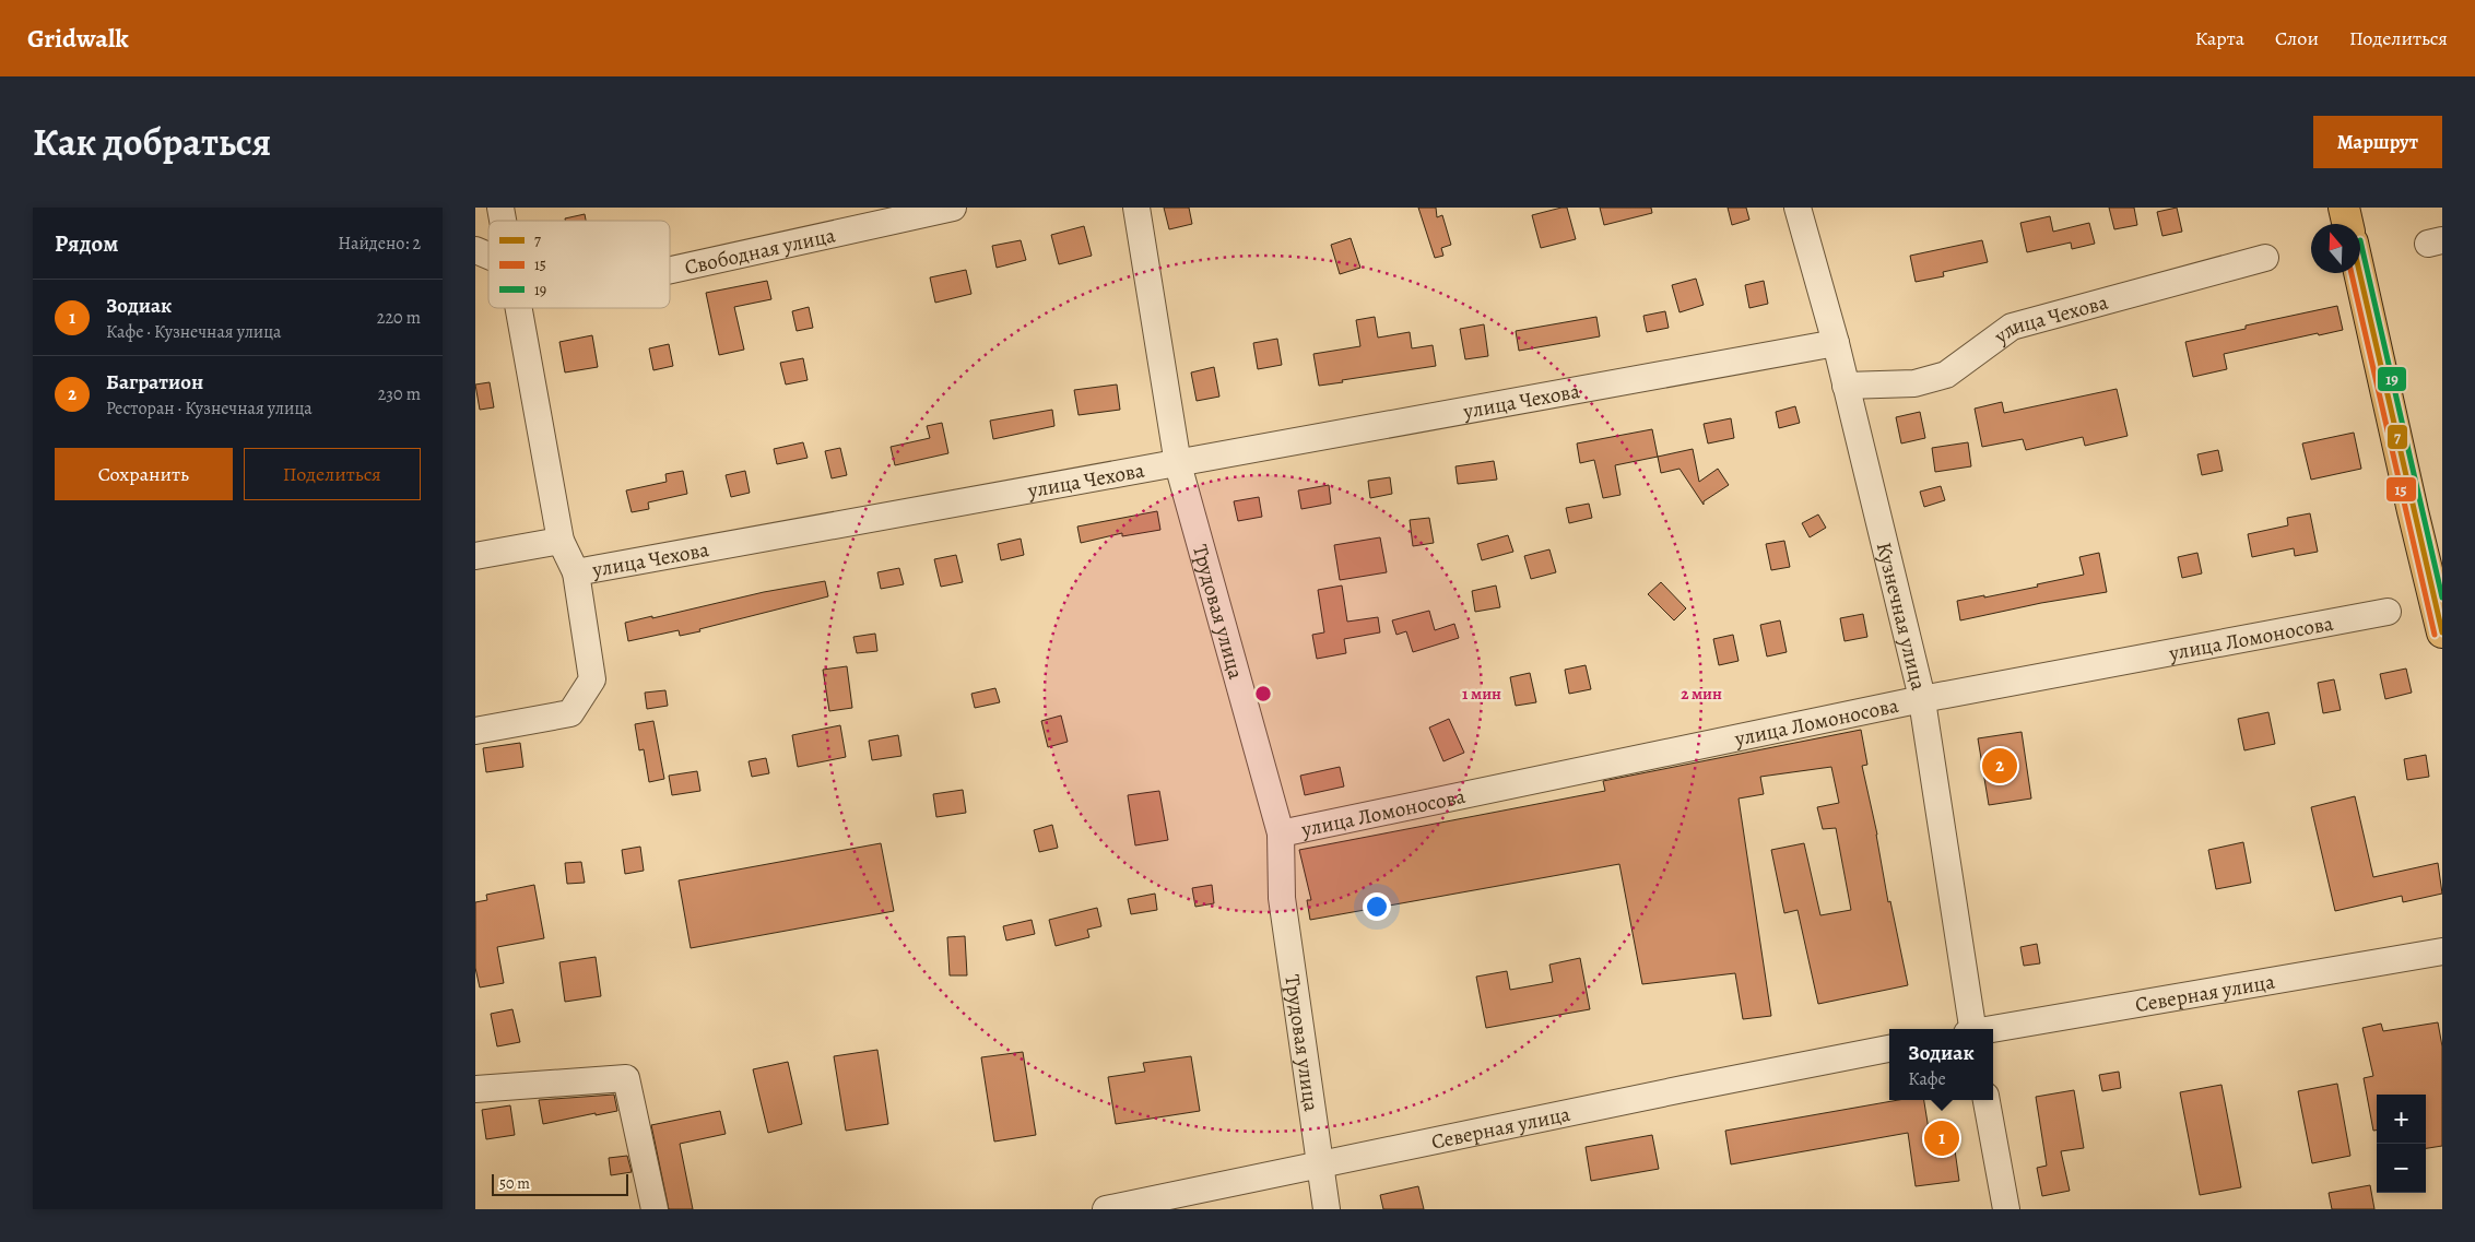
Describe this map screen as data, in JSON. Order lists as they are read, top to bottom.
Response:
{
  "streets": {
    "street": [
      "Свободная улица",
      "улица Чехова",
      "Трудовая улица",
      "Кузнечная улица",
      "улица Ломоносова",
      "Северная улица"
    ]
  },
  "crossings": [
    ["улица Чехова", "Трудовая улица"],
    ["улица Чехова", "Кузнечная улица"],
    ["Трудовая улица", "улица Ломоносова"],
    ["Трудовая улица", "Северная улица"],
    ["Кузнечная улица", "улица Ломоносова"]
  ],
  "lines": ["transit line 19", "transit line 7", "transit line 15"],
  "legend": ["7", "15", "19"],
  "scale_bar": "50 m",
  "north": "top",
  "page": {
    "header": "Gridwalk",
    "nav": ["Карта", "Слои", "Поделиться"],
    "title": "Как добраться",
    "buttons": [
      "Маршрут",
      ["Сохранить", "Поделиться"]
    ],
    "heading": ["Рядом", "Найдено: 2"],
    "list": [
      {
        "mark": "1",
        "name": "Зодиак",
        "note": "Кафе · Кузнечная улица",
        "value": "220 m"
      },
      {
        "mark": "2",
        "name": "Багратион",
        "note": "Ресторан · Кузнечная улица",
        "value": "230 m"
      }
    ],
    "pins": ["2", "1"],
    "popup": ["Зодиак", "Кафе"],
    "map_buttons": ["+", "−"],
    "scale": "50 m"
  },
  "rings": ["1 мин", "2 мин"]
}
